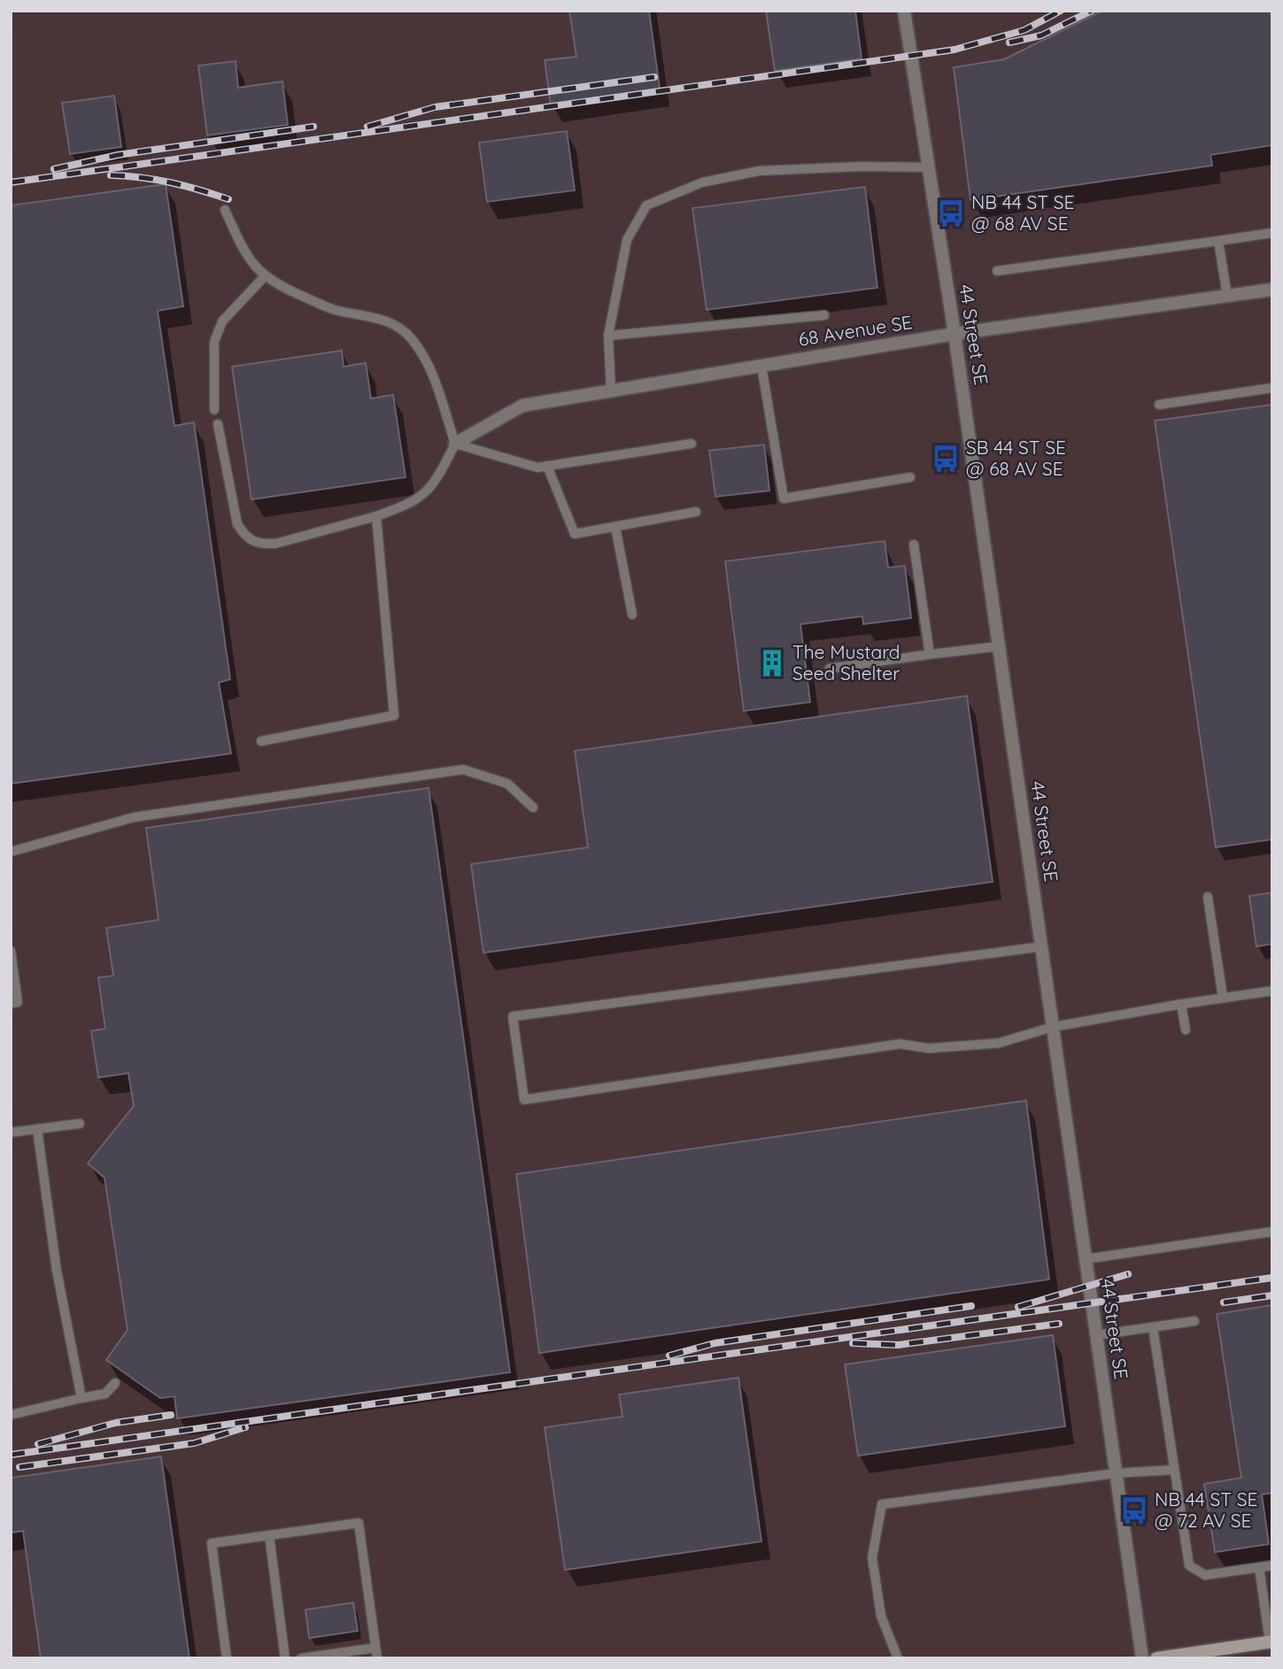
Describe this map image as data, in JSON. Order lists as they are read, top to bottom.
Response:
{
  "streets": {
    "street": ["68 Avenue SE", "44 Street SE"]
  },
  "crossings": [
    ["68 Avenue SE", "44 Street SE"]
  ],
  "places": {
    "bus stop": ["NB 44 ST SE @ 68 AV SE", "SB 44 ST SE @ 68 AV SE", "NB 44 ST SE @ 72 AV SE"],
    "building": ["The Mustard Seed Shelter"]
  }
}
